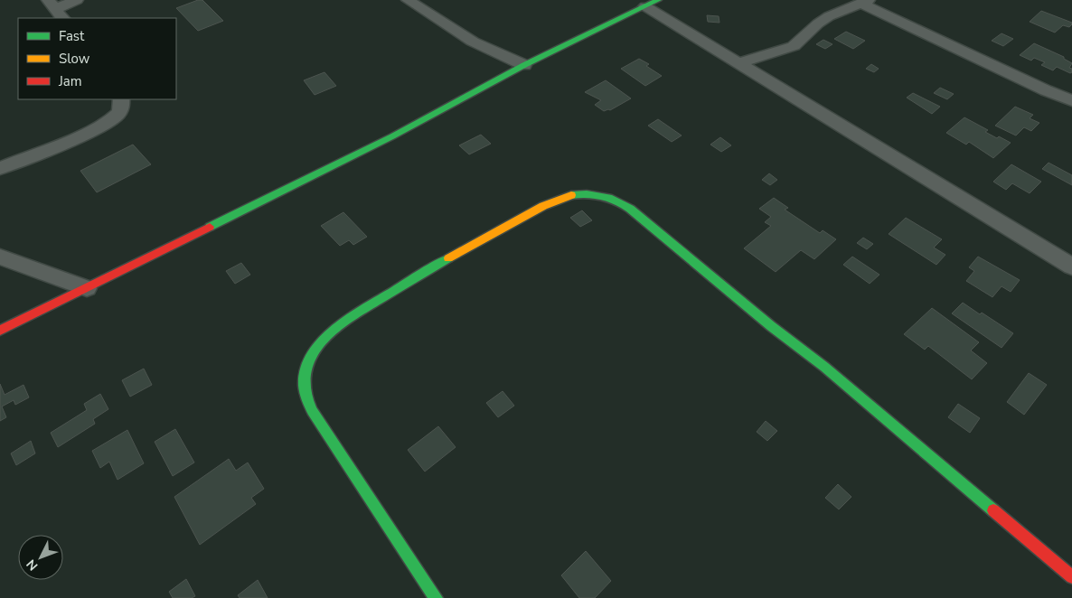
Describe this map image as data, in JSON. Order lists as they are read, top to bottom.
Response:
{
  "legend": ["Fast", "Slow", "Jam"],
  "north": "bottom left"
}
